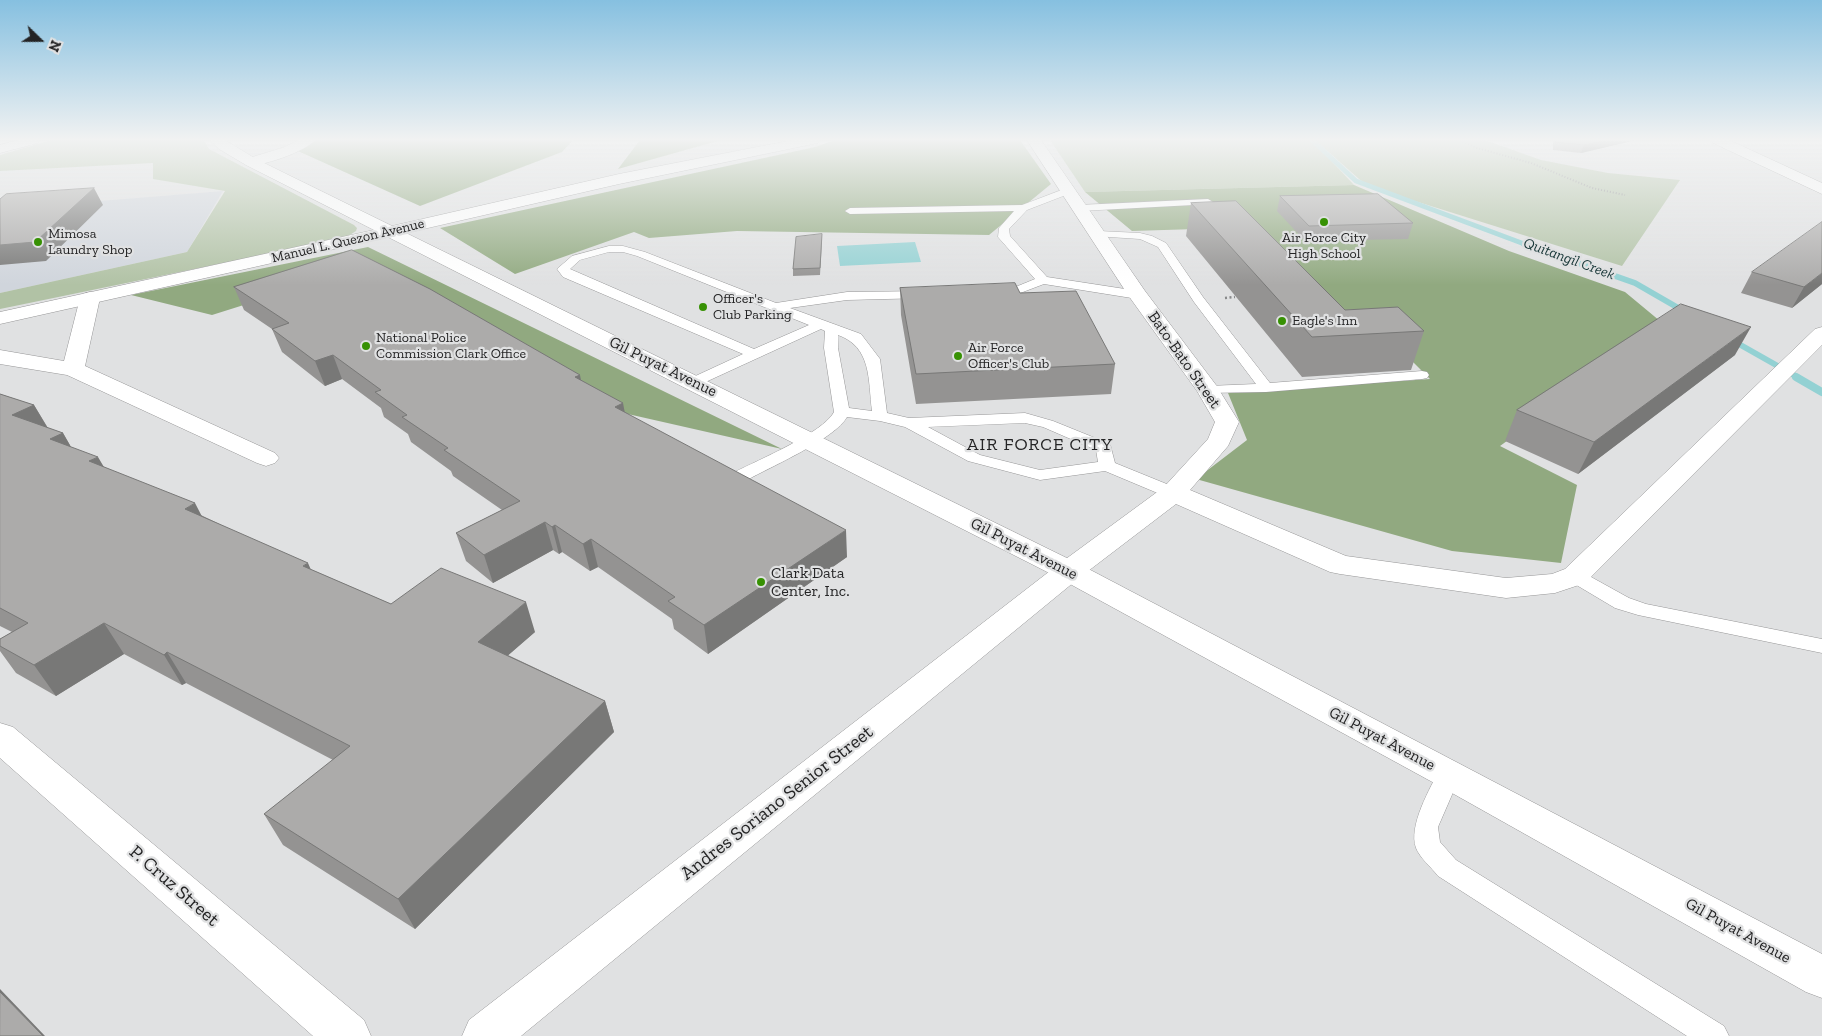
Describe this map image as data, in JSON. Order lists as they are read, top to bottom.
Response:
{
  "streets": {
    "street": [
      "Manuel L. Quezon Avenue",
      "Bato-Bato Street",
      "Gil Puyat Avenue",
      "Andres Soriano Senior Street",
      "P. Cruz Street"
    ]
  },
  "crossings": [
    ["Manuel L. Quezon Avenue", "Gil Puyat Avenue"],
    ["Bato-Bato Street", "Gil Puyat Avenue"],
    ["Bato-Bato Street", "Andres Soriano Senior Street"],
    ["Gil Puyat Avenue", "Andres Soriano Senior Street"]
  ],
  "districts": ["AIR FORCE CITY"],
  "water": ["Quitangil Creek"],
  "places": [
    "Air Force City High School",
    "Mimosa Laundry Shop",
    "Officer's Club Parking",
    "Eagle's Inn",
    "National Police Commission Clark Office",
    "Air Force Officer's Club",
    "Clark Data Center, Inc."
  ],
  "north": "right"
}
